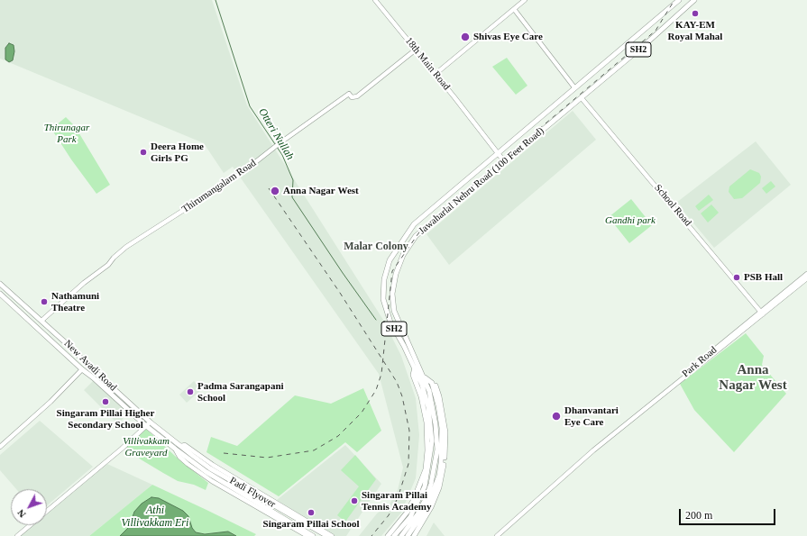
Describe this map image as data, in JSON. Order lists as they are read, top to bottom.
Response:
{
  "streets": {
    "main road": [
      "SH2",
      "Jawaharlal Nehru Road (100 Feet Road)",
      "New Avadi Road",
      "Padi Flyover"
    ],
    "street": [
      "18th Main Road",
      "Thirumangalam Road",
      "School Road",
      "Park Road"
    ]
  },
  "crossings": [
    ["18th Main Road", "Jawaharlal Nehru Road (100 Feet Road)"],
    ["18th Main Road", "Thirumangalam Road"],
    ["Jawaharlal Nehru Road (100 Feet Road)", "School Road"],
    ["Thirumangalam Road", "New Avadi Road"],
    ["School Road", "Park Road"],
    ["New Avadi Road", "Padi Flyover"]
  ],
  "districts": ["Malar Colony", "Anna Nagar West"],
  "water": ["Otteri Nullah", "Athi Villivakkam Eri"],
  "parks": ["Thirunagar Park", "Gandhi park", "Villivakkam Graveyard"],
  "places": [
    "KAY-EM Royal Mahal",
    "Shivas Eye Care",
    "Deera Home Girls PG",
    "Anna Nagar West",
    "PSB Hall",
    "Nathamuni Theatre",
    "Padma Sarangapani School",
    "Singaram Pillai Higher Secondary School",
    "Dhanvantari Eye Care",
    "Singaram Pillai Tennis Academy",
    "Singaram Pillai School"
  ],
  "scale_bar": "200 m",
  "north": "bottom left"
}
